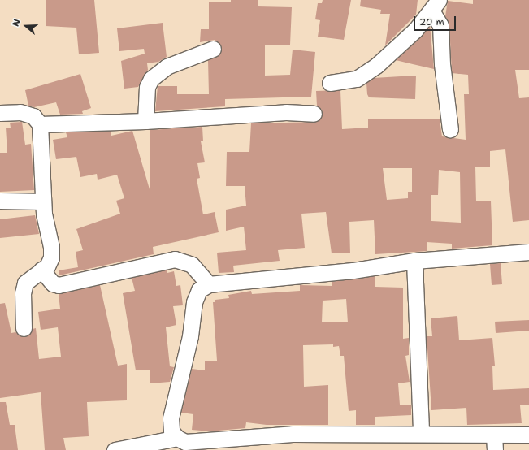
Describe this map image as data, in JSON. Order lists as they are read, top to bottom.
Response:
{
  "scale_bar": "20 m",
  "north": "left"
}
